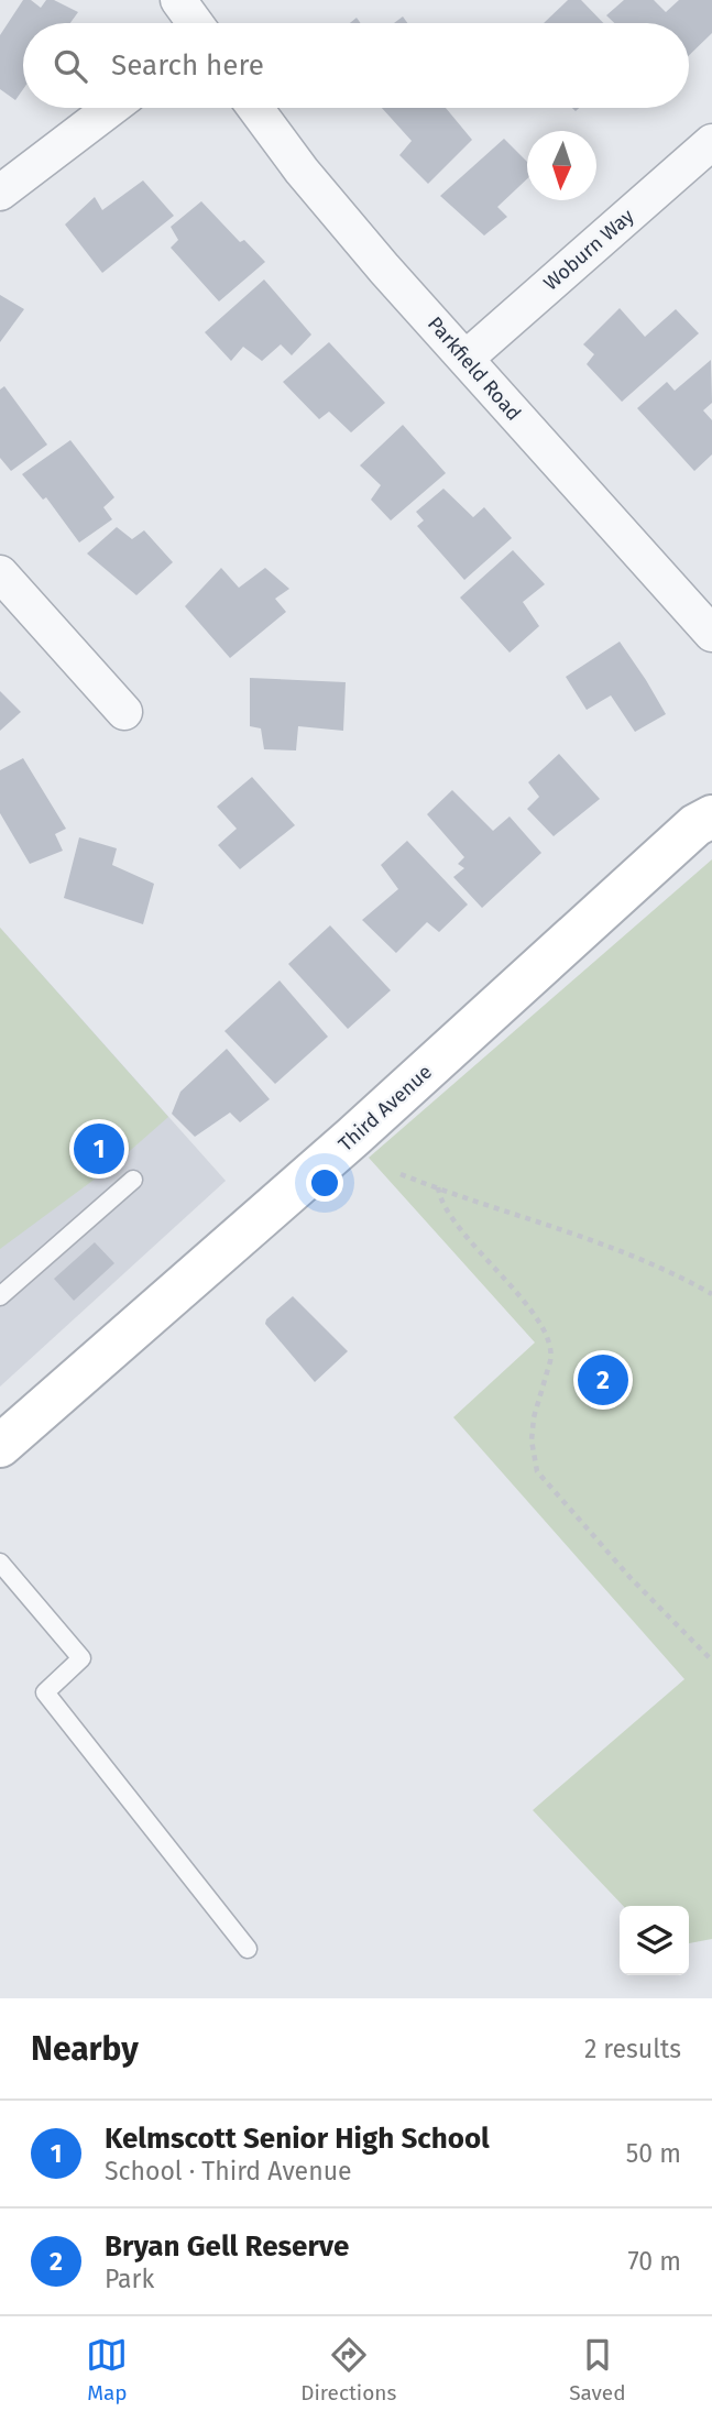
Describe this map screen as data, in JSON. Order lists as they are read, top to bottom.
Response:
{
  "streets": {
    "main road": ["Third Avenue"],
    "street": ["Woburn Way", "Parkfield Road"]
  },
  "crossings": [
    ["Woburn Way", "Parkfield Road"]
  ],
  "north": "bottom",
  "page": {
    "search": "Search here",
    "pins": ["1", "2"],
    "heading": ["Nearby", "2 results"],
    "list": [
      {
        "mark": "1",
        "name": "Kelmscott Senior High School",
        "note": "School · Third Avenue",
        "value": "50 m"
      },
      {
        "mark": "2",
        "name": "Bryan Gell Reserve",
        "note": "Park",
        "value": "70 m"
      }
    ],
    "nav": ["Map", "Directions", "Saved"]
  }
}
